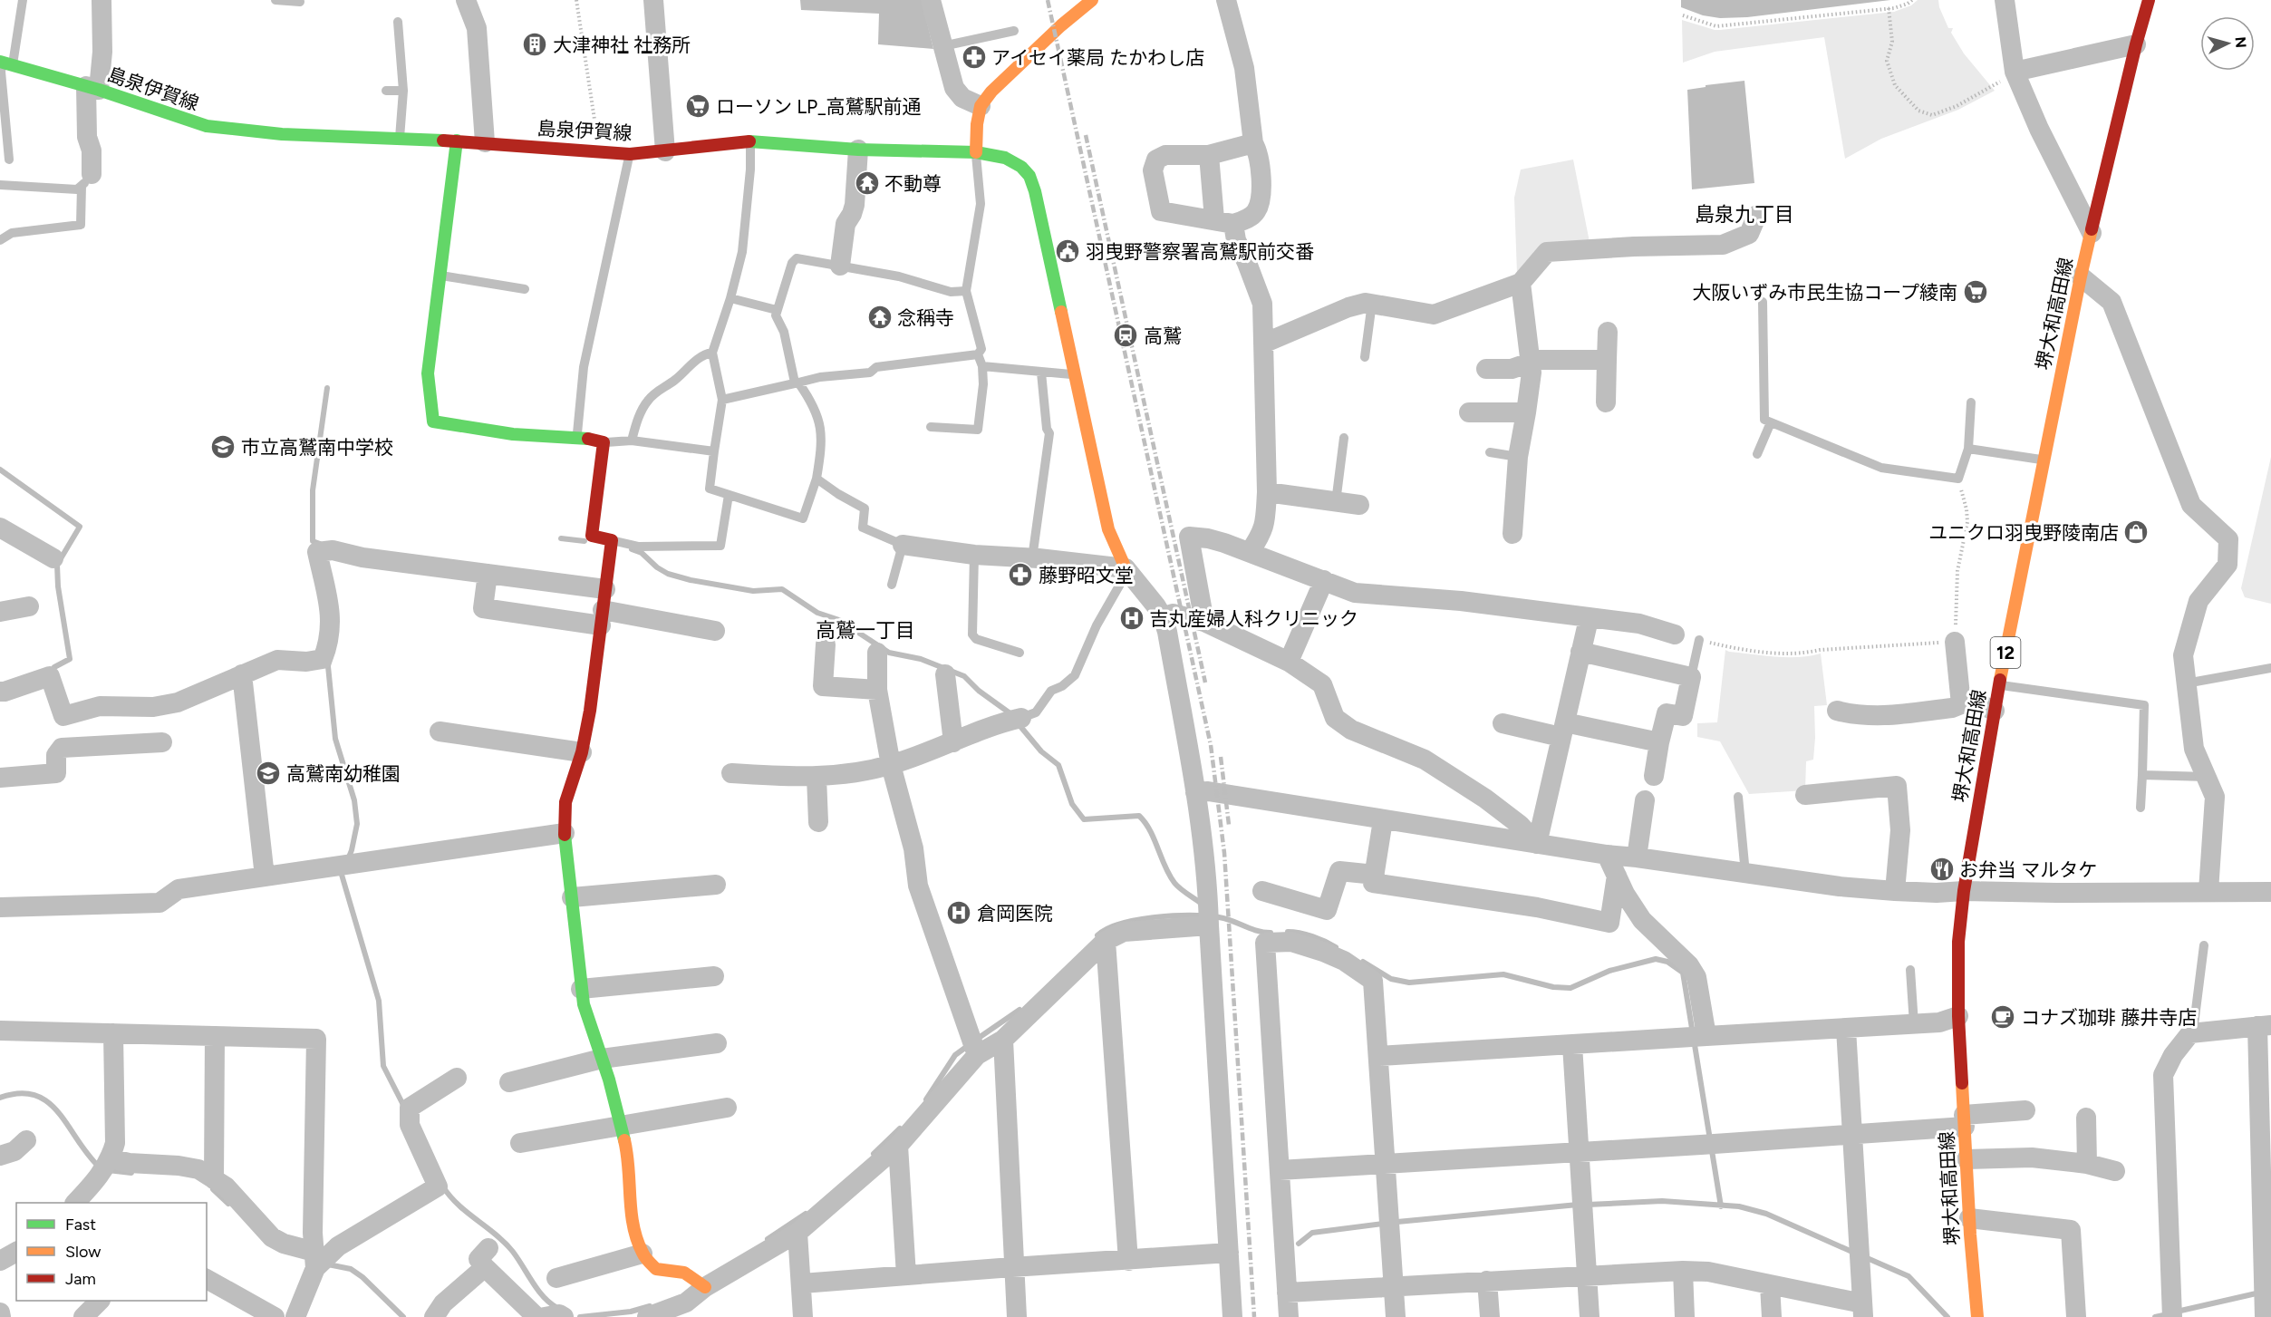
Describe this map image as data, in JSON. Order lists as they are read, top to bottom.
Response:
{
  "streets": {
    "main road": ["島泉伊賀線", "堺大和高田線", "12"]
  },
  "districts": ["島泉九丁目", "高鷲一丁目"],
  "places": {
    "building": ["大津神社 社務所"],
    "pharmacy": ["アイセイ薬局 たかわし店", "藤野昭文堂"],
    "supermarket": ["ローソン LP_高鷲駅前通", "大阪いずみ市民生協コープ綾南"],
    "temple": ["不動尊", "念稱寺"],
    "public building": ["羽曳野警察署高鷲駅前交番"],
    "station": ["高鷲"],
    "school or university": ["市立高鷲南中学校", "高鷲南幼稚園"],
    "shop": ["ユニクロ羽曳野陵南店"],
    "hospital": ["吉丸産婦人科クリニック", "倉岡医院"],
    "restaurant": ["お弁当 マルタケ"],
    "cafe": ["コナズ珈琲 藤井寺店"]
  },
  "legend": ["Fast", "Slow", "Jam"],
  "north": "right"
}
